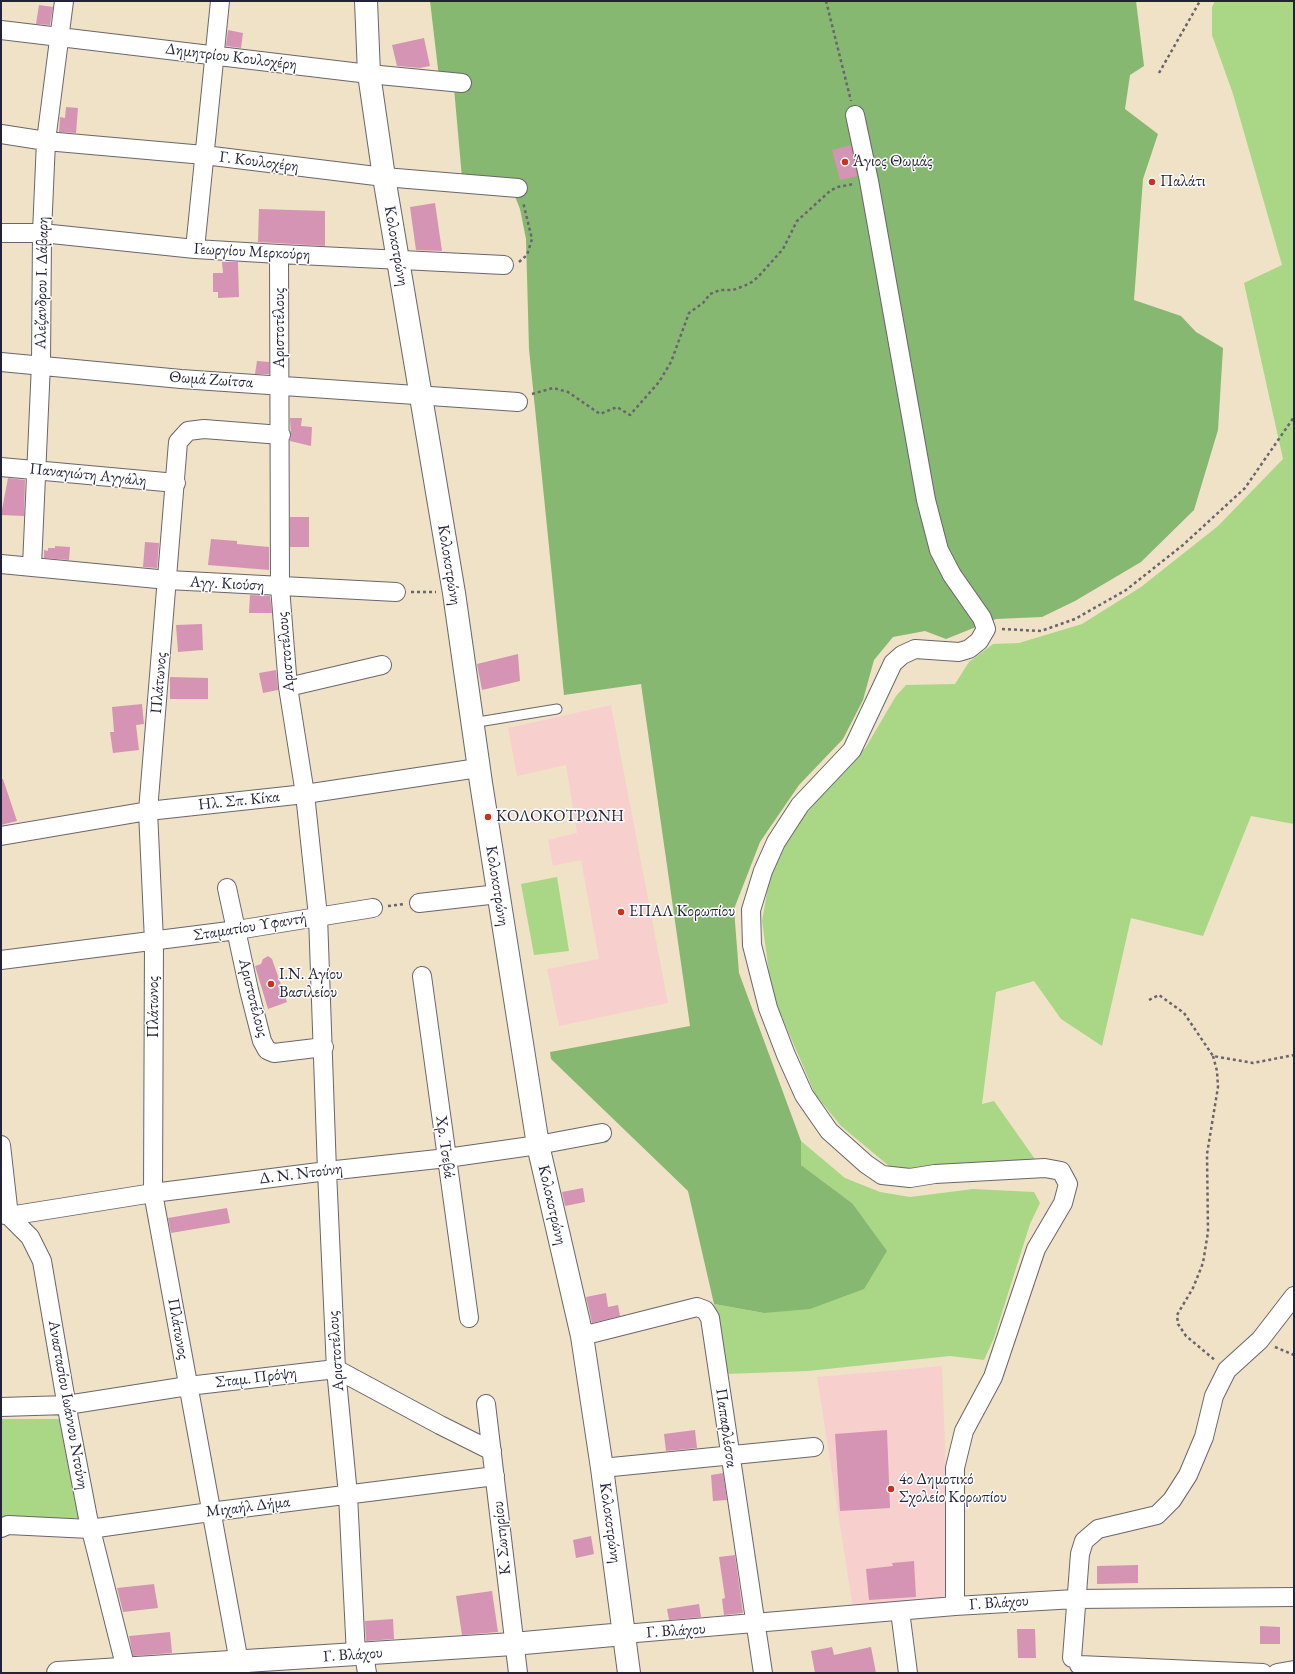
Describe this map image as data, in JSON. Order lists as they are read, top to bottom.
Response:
{
  "streets": {
    "street": [
      "Δημητρίου Κουλοχέρη",
      "Γ. Κουλοχέρη",
      "Κολοκοτρώνη",
      "Γεωργίου Μερκούρη",
      "Αλεζανδρου Ι. Δάβαρη",
      "Αριστοτέλους",
      "Θωμά Ζωίτσα",
      "Παναγιώτη Αγγάλη",
      "Αγγ. Κιούση",
      "Πλάτωνος",
      "Ηλ. Σπ. Κίκα",
      "Σταματίου Υφαντή",
      "Χρ. Τσεβά",
      "Δ. Ν. Ντούνη",
      "Σταμ. Πρόψη",
      "Αναστασίου Ιωάννου Ντούνη",
      "Παπαφλέσσα",
      "Μιχαήλ Δήμα",
      "Κ. Σωτηρίου",
      "Γ. Βλάχου"
    ]
  },
  "crossings": [
    ["Δημητρίου Κουλοχέρη", "Κολοκοτρώνη"],
    ["Δημητρίου Κουλοχέρη", "Αλεζανδρου Ι. Δάβαρη"],
    ["Γ. Κουλοχέρη", "Κολοκοτρώνη"],
    ["Γ. Κουλοχέρη", "Αλεζανδρου Ι. Δάβαρη"],
    ["Κολοκοτρώνη", "Γεωργίου Μερκούρη"],
    ["Κολοκοτρώνη", "Θωμά Ζωίτσα"],
    ["Κολοκοτρώνη", "Ηλ. Σπ. Κίκα"],
    ["Κολοκοτρώνη", "Δ. Ν. Ντούνη"],
    ["Κολοκοτρώνη", "Παπαφλέσσα"],
    ["Κολοκοτρώνη", "Γ. Βλάχου"],
    ["Γεωργίου Μερκούρη", "Αλεζανδρου Ι. Δάβαρη"],
    ["Γεωργίου Μερκούρη", "Αριστοτέλους"],
    ["Αλεζανδρου Ι. Δάβαρη", "Θωμά Ζωίτσα"],
    ["Αλεζανδρου Ι. Δάβαρη", "Παναγιώτη Αγγάλη"],
    ["Αλεζανδρου Ι. Δάβαρη", "Αγγ. Κιούση"],
    ["Αριστοτέλους", "Θωμά Ζωίτσα"],
    ["Αριστοτέλους", "Αγγ. Κιούση"],
    ["Αριστοτέλους", "Πλάτωνος"],
    ["Αριστοτέλους", "Ηλ. Σπ. Κίκα"],
    ["Αριστοτέλους", "Σταματίου Υφαντή"],
    ["Αριστοτέλους", "Δ. Ν. Ντούνη"],
    ["Αριστοτέλους", "Σταμ. Πρόψη"],
    ["Αριστοτέλους", "Μιχαήλ Δήμα"],
    ["Αριστοτέλους", "Γ. Βλάχου"],
    ["Παναγιώτη Αγγάλη", "Πλάτωνος"],
    ["Αγγ. Κιούση", "Πλάτωνος"],
    ["Πλάτωνος", "Ηλ. Σπ. Κίκα"],
    ["Πλάτωνος", "Σταματίου Υφαντή"],
    ["Πλάτωνος", "Δ. Ν. Ντούνη"],
    ["Πλάτωνος", "Σταμ. Πρόψη"],
    ["Πλάτωνος", "Μιχαήλ Δήμα"],
    ["Πλάτωνος", "Γ. Βλάχου"],
    ["Χρ. Τσεβά", "Δ. Ν. Ντούνη"],
    ["Δ. Ν. Ντούνη", "Αναστασίου Ιωάννου Ντούνη"],
    ["Σταμ. Πρόψη", "Αναστασίου Ιωάννου Ντούνη"],
    ["Αναστασίου Ιωάννου Ντούνη", "Μιχαήλ Δήμα"],
    ["Αναστασίου Ιωάννου Ντούνη", "Γ. Βλάχου"],
    ["Παπαφλέσσα", "Γ. Βλάχου"],
    ["Μιχαήλ Δήμα", "Κ. Σωτηρίου"],
    ["Κ. Σωτηρίου", "Γ. Βλάχου"]
  ],
  "places": [
    "Άγιος Θωμάς",
    "Παλάτι",
    "ΚΟΛΟΚΟΤΡΩΝΗ",
    "ΕΠΑΛ Κορωπίου",
    "Ι.Ν. Αγίου Βασιλείου",
    "4ο Δημοτικό Σχολείο Κορωπίου"
  ]
}
